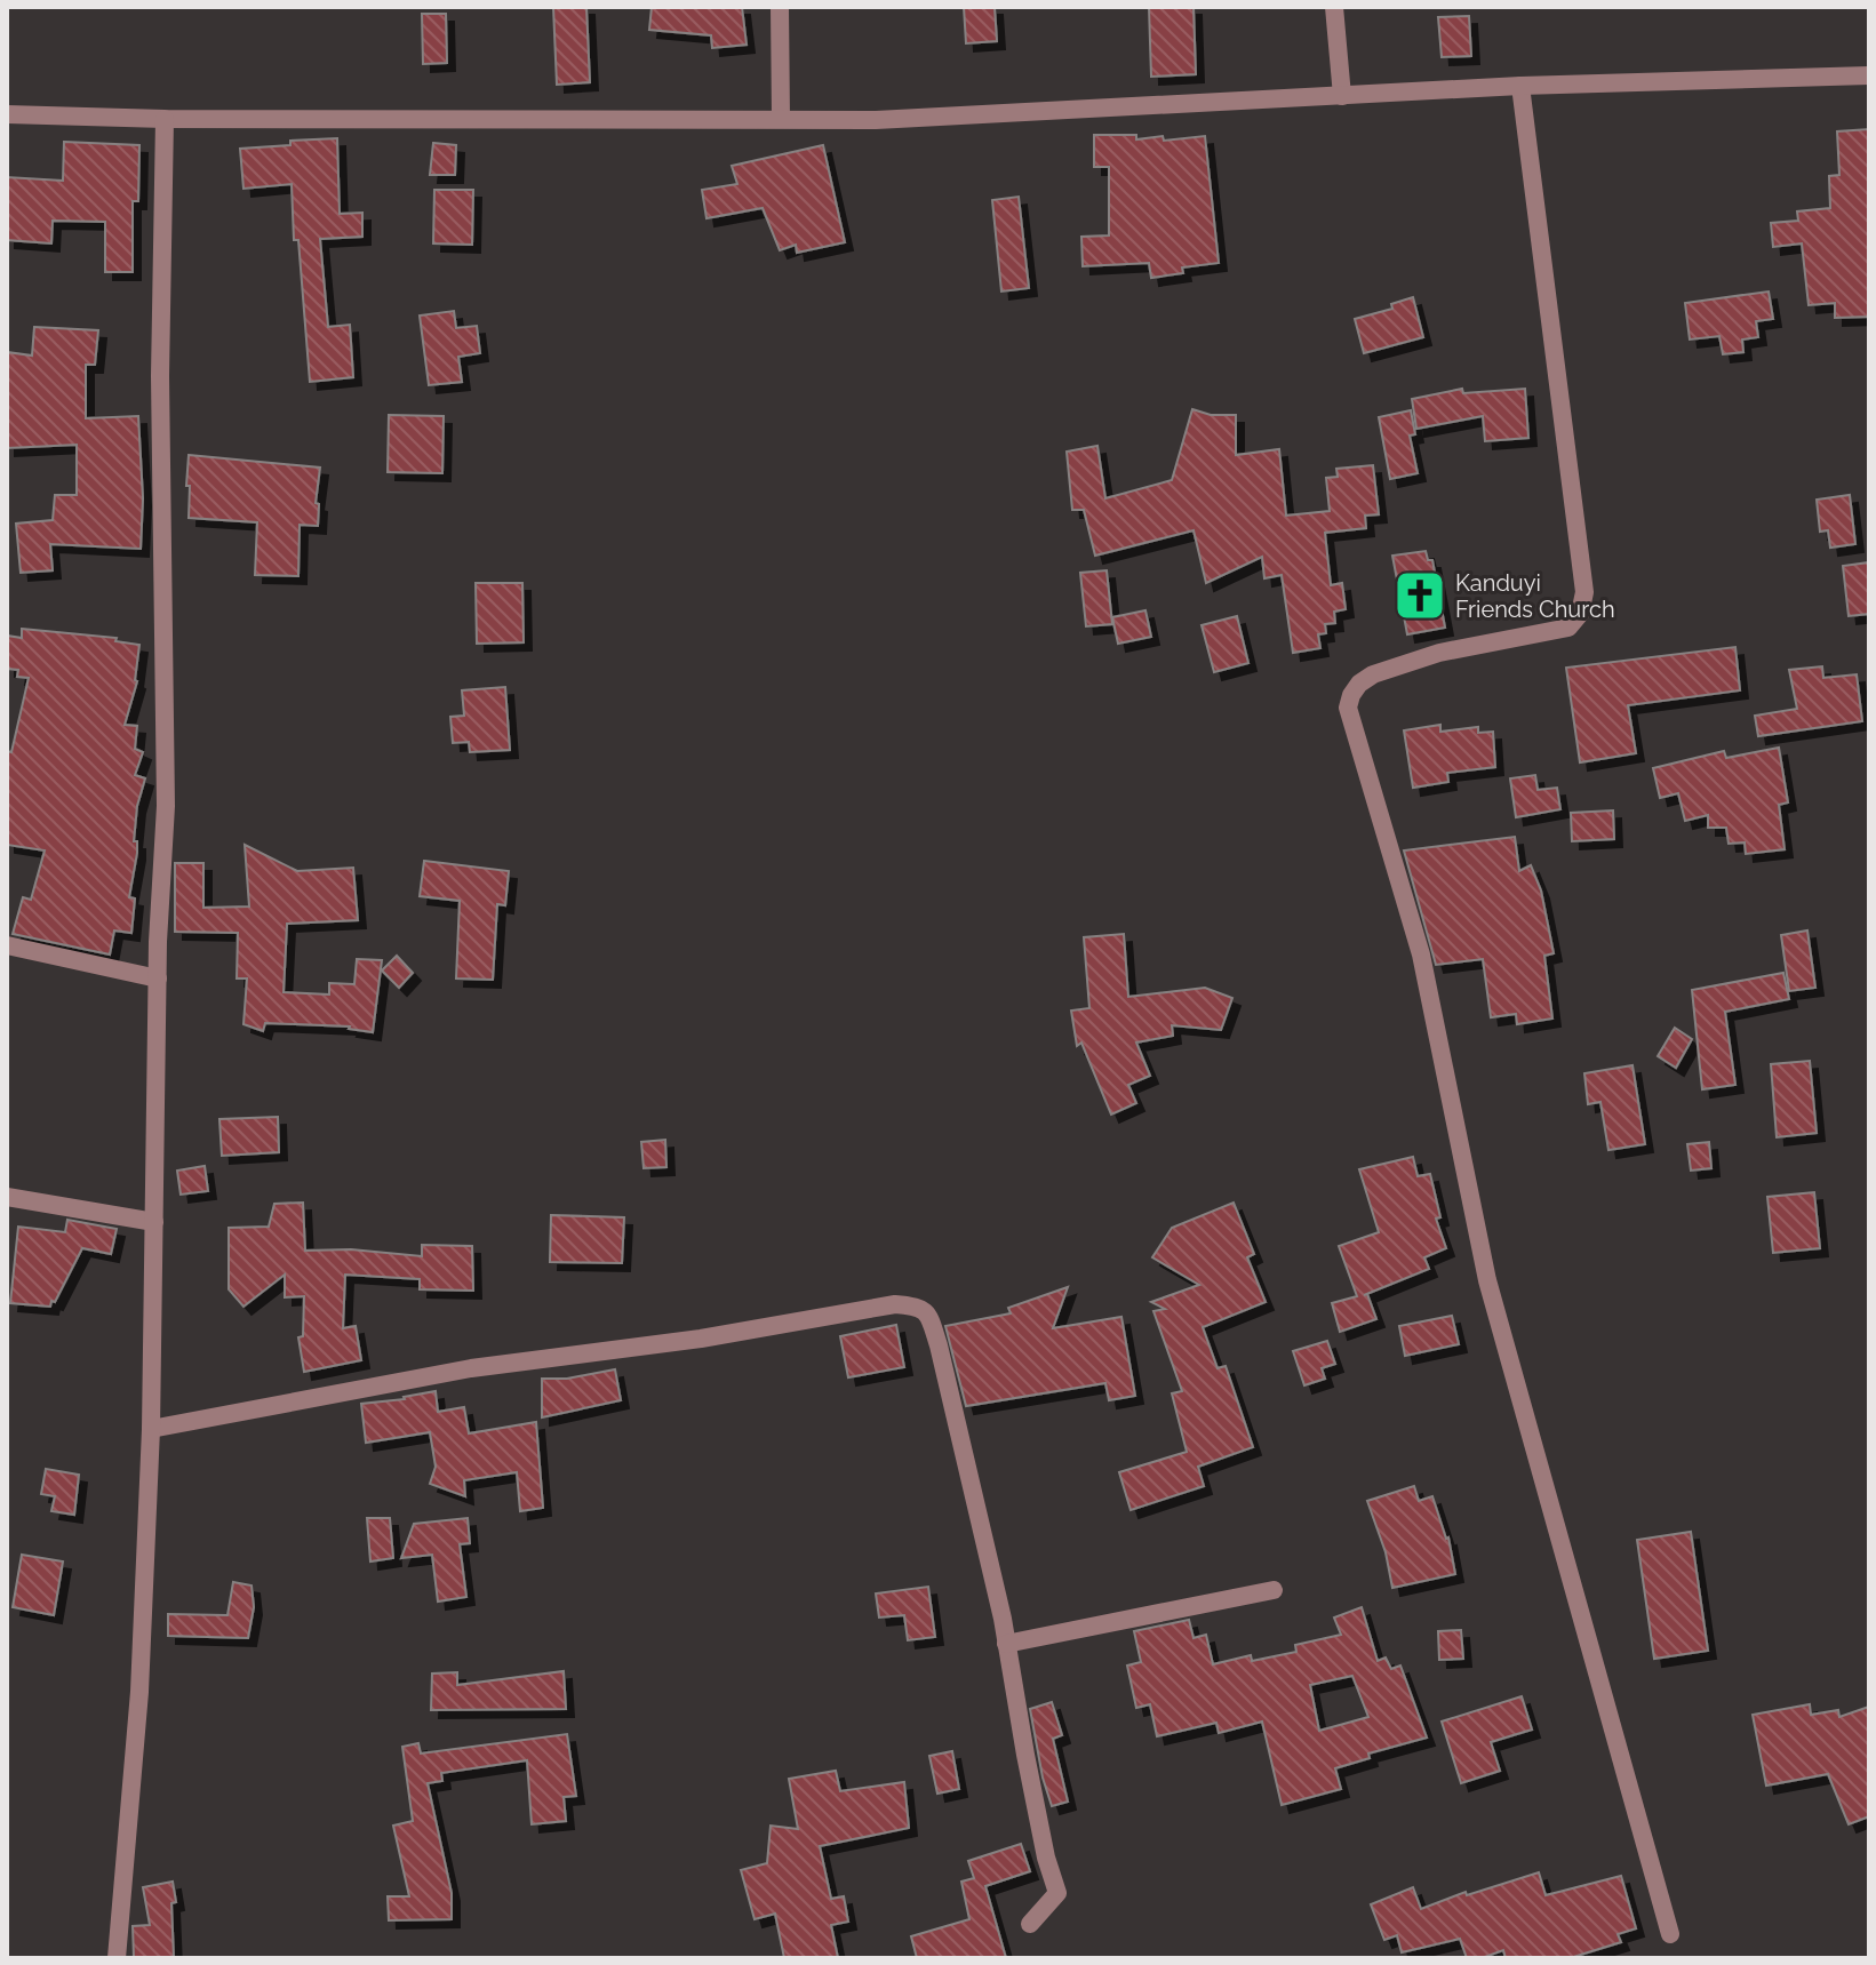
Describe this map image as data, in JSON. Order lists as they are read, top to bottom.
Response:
{
  "places": {
    "church": ["Kanduyi Friends Church"]
  }
}
